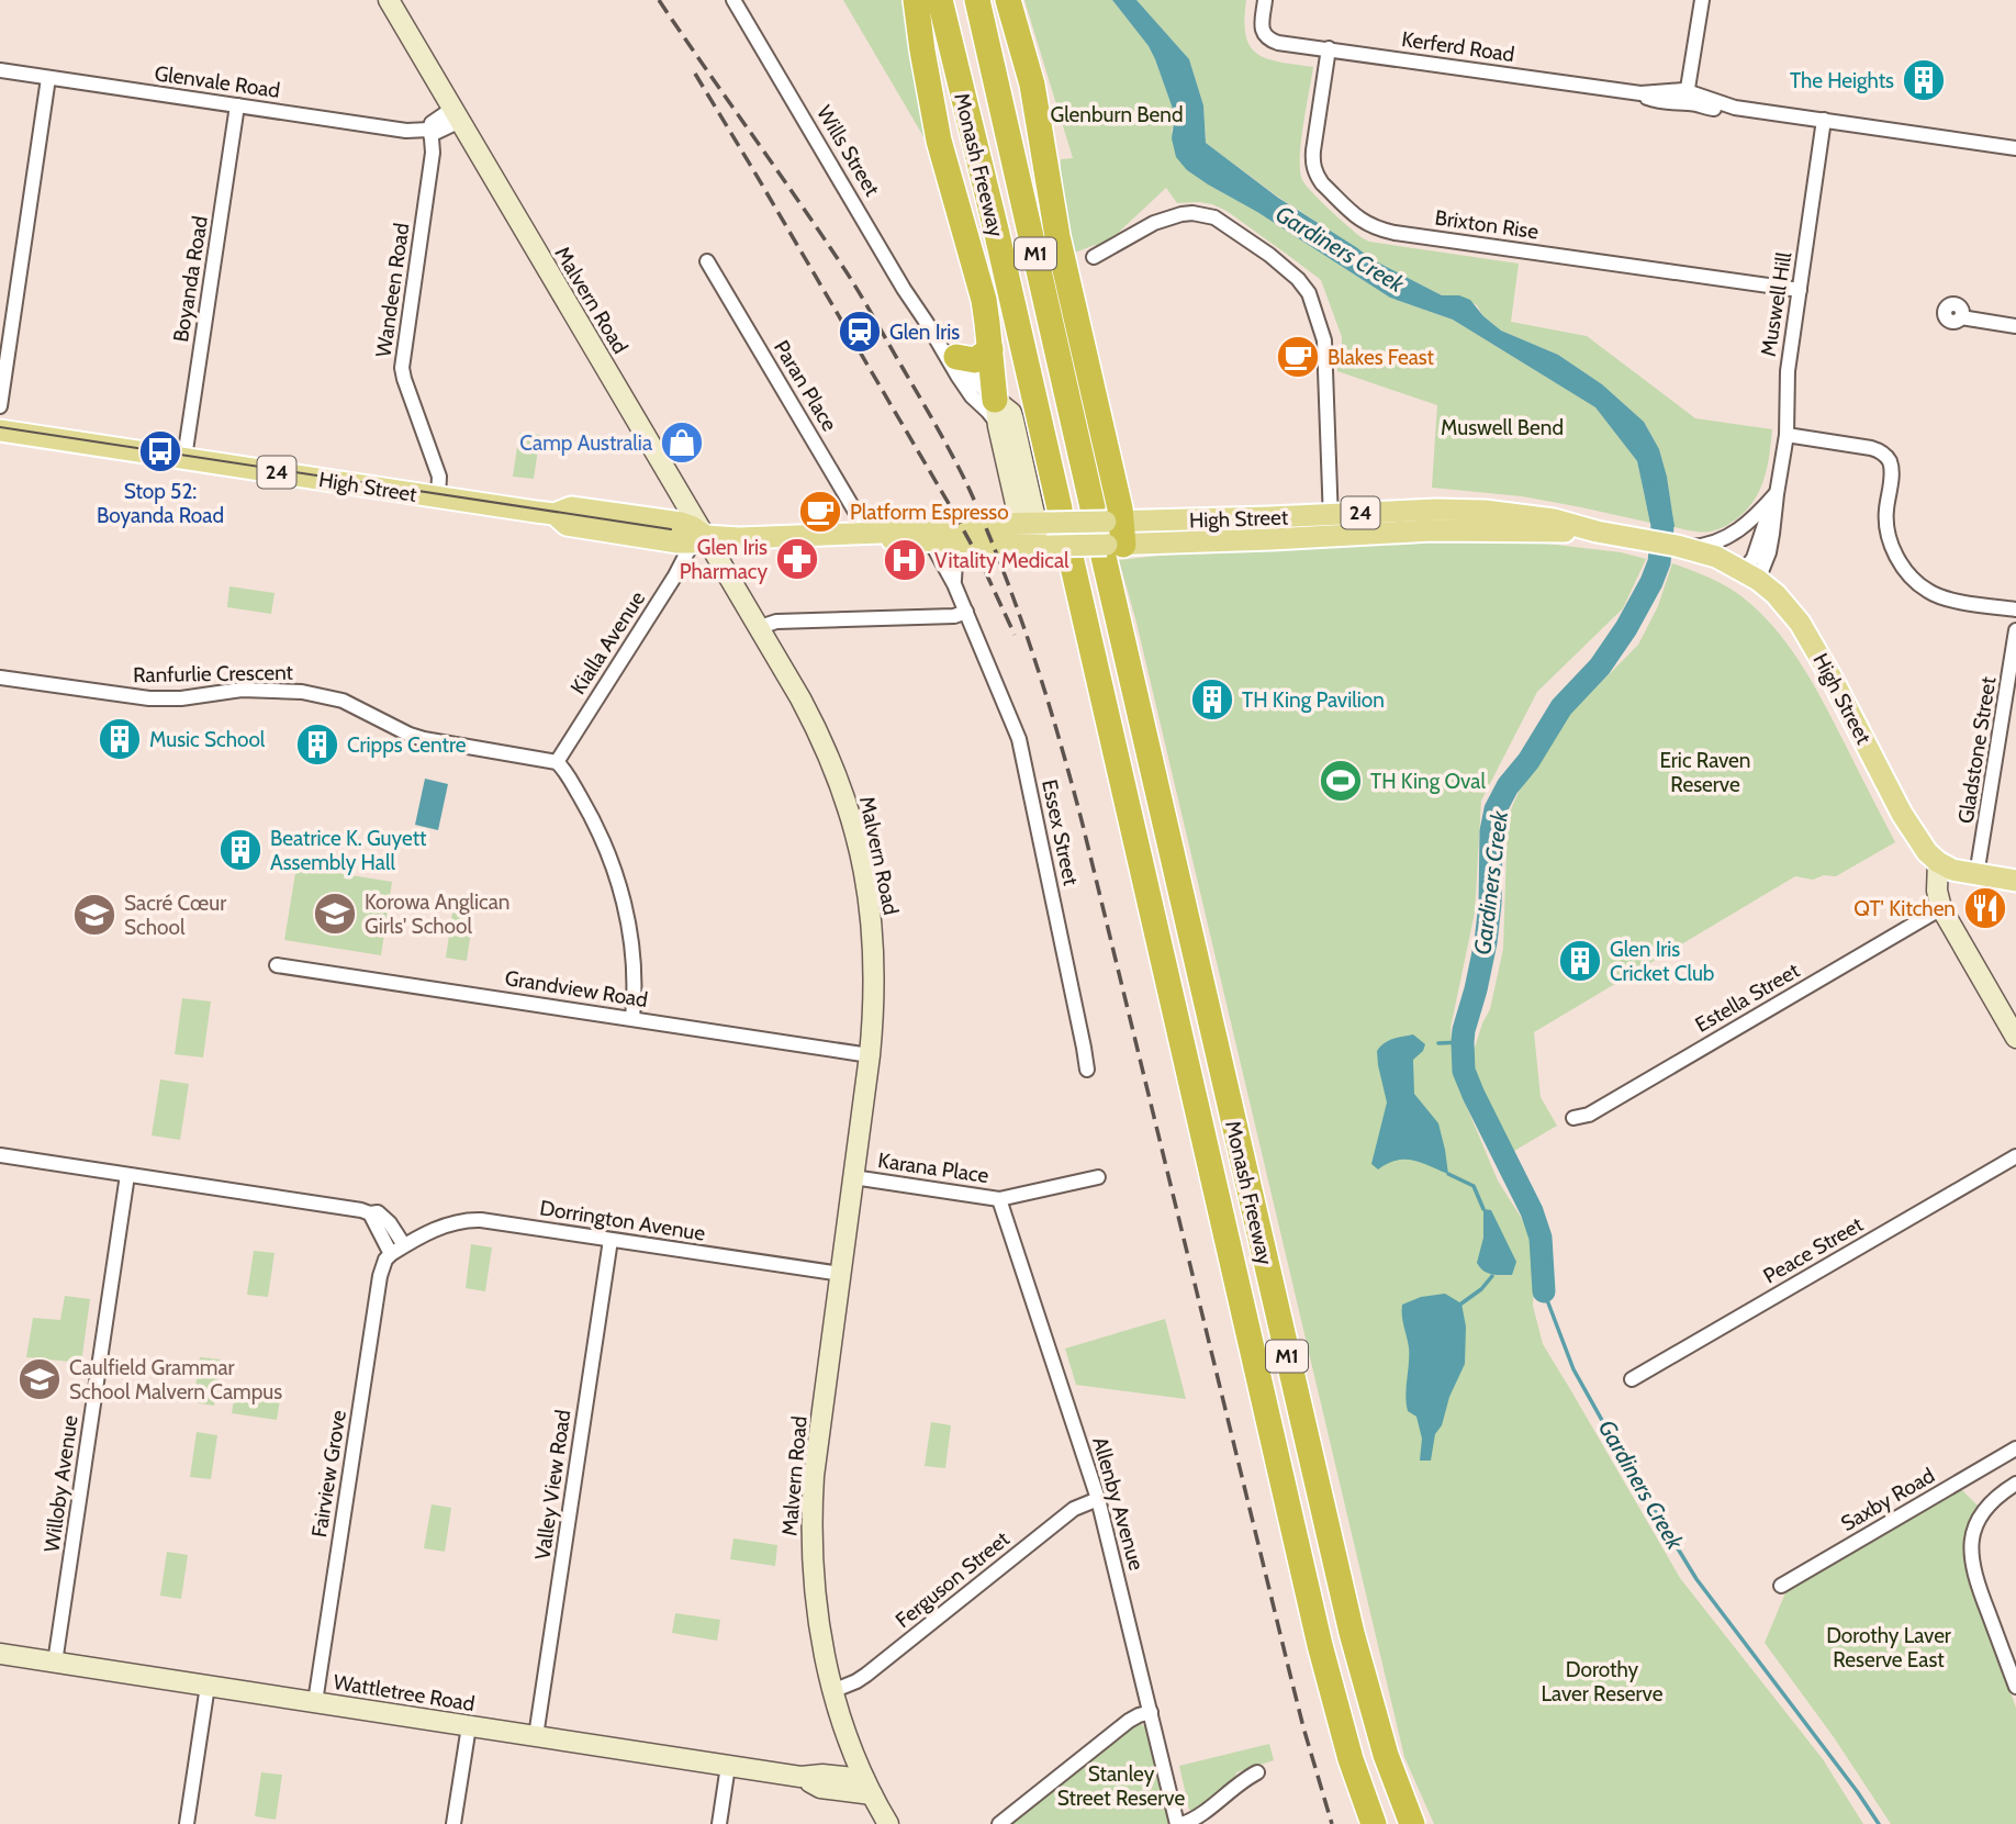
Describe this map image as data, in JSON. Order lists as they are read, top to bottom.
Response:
{
  "streets": {
    "highway": ["Monash Freeway", "M1"],
    "main road": [
      "Wills Street",
      "Malvern Road",
      "24",
      "High Street",
      "Wattletree Road"
    ],
    "street": [
      "Kerferd Road",
      "Glenvale Road",
      "Brixton Rise",
      "Boyanda Road",
      "Wandeen Road",
      "Muswell Hill",
      "Paran Place",
      "Kialla Avenue",
      "Ranfurlie Crescent",
      "Gladstone Street",
      "Essex Street",
      "Grandview Road",
      "Estella Street",
      "Karana Place",
      "Dorrington Avenue",
      "Peace Street",
      "Fairview Grove",
      "Willoby Avenue",
      "Valley View Road",
      "Saxby Road",
      "Allenby Avenue",
      "Ferguson Street"
    ]
  },
  "crossings": [
    ["Kerferd Road", "Brixton Rise"],
    ["Kerferd Road", "Muswell Hill"],
    ["Glenvale Road", "Boyanda Road"],
    ["Glenvale Road", "Wandeen Road"],
    ["Wills Street", "Monash Freeway"],
    ["Wills Street", "High Street"],
    ["Monash Freeway", "High Street"],
    ["Brixton Rise", "Muswell Hill"],
    ["Boyanda Road", "High Street"],
    ["Wandeen Road", "High Street"],
    ["Malvern Road", "High Street"],
    ["Malvern Road", "Kialla Avenue"],
    ["Malvern Road", "Grandview Road"],
    ["Malvern Road", "Karana Place"],
    ["Malvern Road", "Dorrington Avenue"],
    ["Malvern Road", "Ferguson Street"],
    ["Malvern Road", "Wattletree Road"],
    ["Muswell Hill", "High Street"],
    ["Paran Place", "High Street"],
    ["High Street", "Kialla Avenue"],
    ["High Street", "Gladstone Street"],
    ["High Street", "Essex Street"],
    ["Kialla Avenue", "Ranfurlie Crescent"],
    ["Karana Place", "Allenby Avenue"],
    ["Dorrington Avenue", "Fairview Grove"],
    ["Dorrington Avenue", "Valley View Road"],
    ["Fairview Grove", "Wattletree Road"],
    ["Willoby Avenue", "Wattletree Road"],
    ["Valley View Road", "Wattletree Road"],
    ["Allenby Avenue", "Ferguson Street"]
  ],
  "water": ["Gardiners Creek"],
  "parks": [
    "Glenburn Bend",
    "Muswell Bend",
    "Eric Raven Reserve",
    "Dorothy Laver Reserve East",
    "Dorothy Laver Reserve",
    "Stanley Street Reserve"
  ],
  "places": {
    "building": [
      "The Heights",
      "TH King Pavilion",
      "Music School",
      "Cripps Centre",
      "Beatrice K. Guyett Assembly Hall",
      "Glen Iris Cricket Club"
    ],
    "station": ["Glen Iris"],
    "cafe": ["Blakes Feast", "Platform Espresso"],
    "shop": ["Camp Australia"],
    "bus stop": ["Stop 52: Boyanda Road"],
    "pharmacy": ["Glen Iris Pharmacy"],
    "hospital": ["Vitality Medical"],
    "sports": ["TH King Oval"],
    "restaurant": ["QT' Kitchen"],
    "school or university": ["Korowa Anglican Girls' School", "Sacré Cœur School", "Caulfield Grammar School Malvern Campus"]
  }
}
